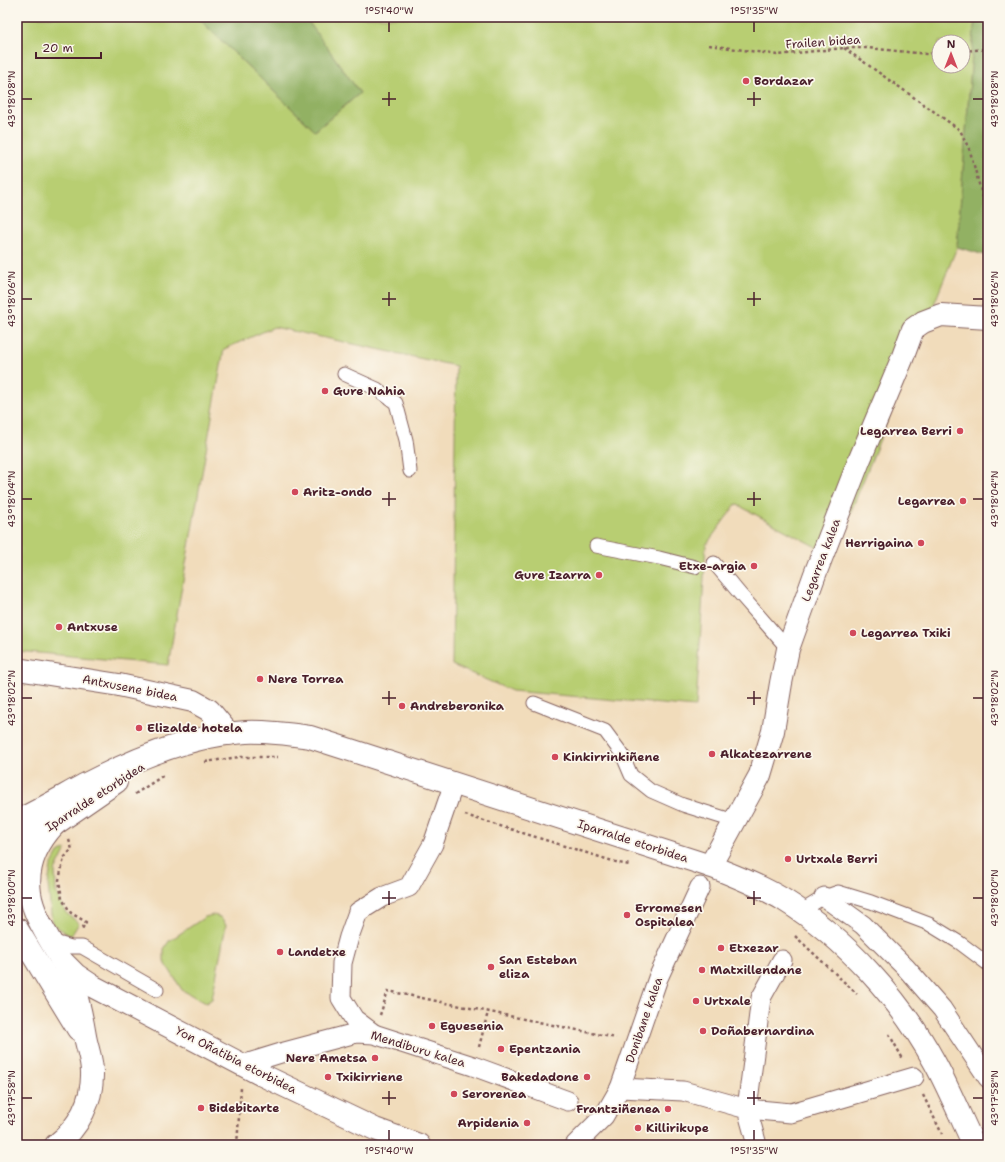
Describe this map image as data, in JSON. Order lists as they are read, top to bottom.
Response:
{
  "streets": {
    "street": [
      "Legarrea kalea",
      "Antxusene bidea",
      "Iparralde etorbidea",
      "Donibane kalea",
      "Mendiburu kalea",
      "Yon Oñatibia etorbidea"
    ],
    "path": ["Frailen bidea"]
  },
  "crossings": [
    ["Legarrea kalea", "Iparralde etorbidea"],
    ["Antxusene bidea", "Iparralde etorbidea"],
    ["Mendiburu kalea", "Yon Oñatibia etorbidea"]
  ],
  "places": [
    "Bordazar",
    "Gure Nahia",
    "Legarrea Berri",
    "Aritz-ondo",
    "Legarrea",
    "Herrigaina",
    "Etxe-argia",
    "Gure Izarra",
    "Antxuse",
    "Legarrea Txiki",
    "Nere Torrea",
    "Andreberonika",
    "Elizalde hotela",
    "Alkatezarrene",
    "Kinkirrinkiñene",
    "Urtxale Berri",
    "Erromesen Ospitalea",
    "Etxezar",
    "Landetxe",
    "San Esteban eliza",
    "Matxillendane",
    "Urtxale",
    "Eguesenia",
    "Doñabernardina",
    "Epentzania",
    "Nere Ametsa",
    "Txikirriene",
    "Bakedadone",
    "Serorenea",
    "Bidebitarte",
    "Frantziñenea",
    "Arpidenia",
    "Killirikupe"
  ],
  "scale_bar": "20 m",
  "north": "top",
  "coordinates": [
    "1°51'40\"W",
    "1°51'35\"W",
    "43°18'08\"N",
    "43°18'06\"N",
    "43°18'04\"N",
    "43°18'02\"N",
    "43°18'00\"N",
    "43°17'58\"N"
  ]
}
